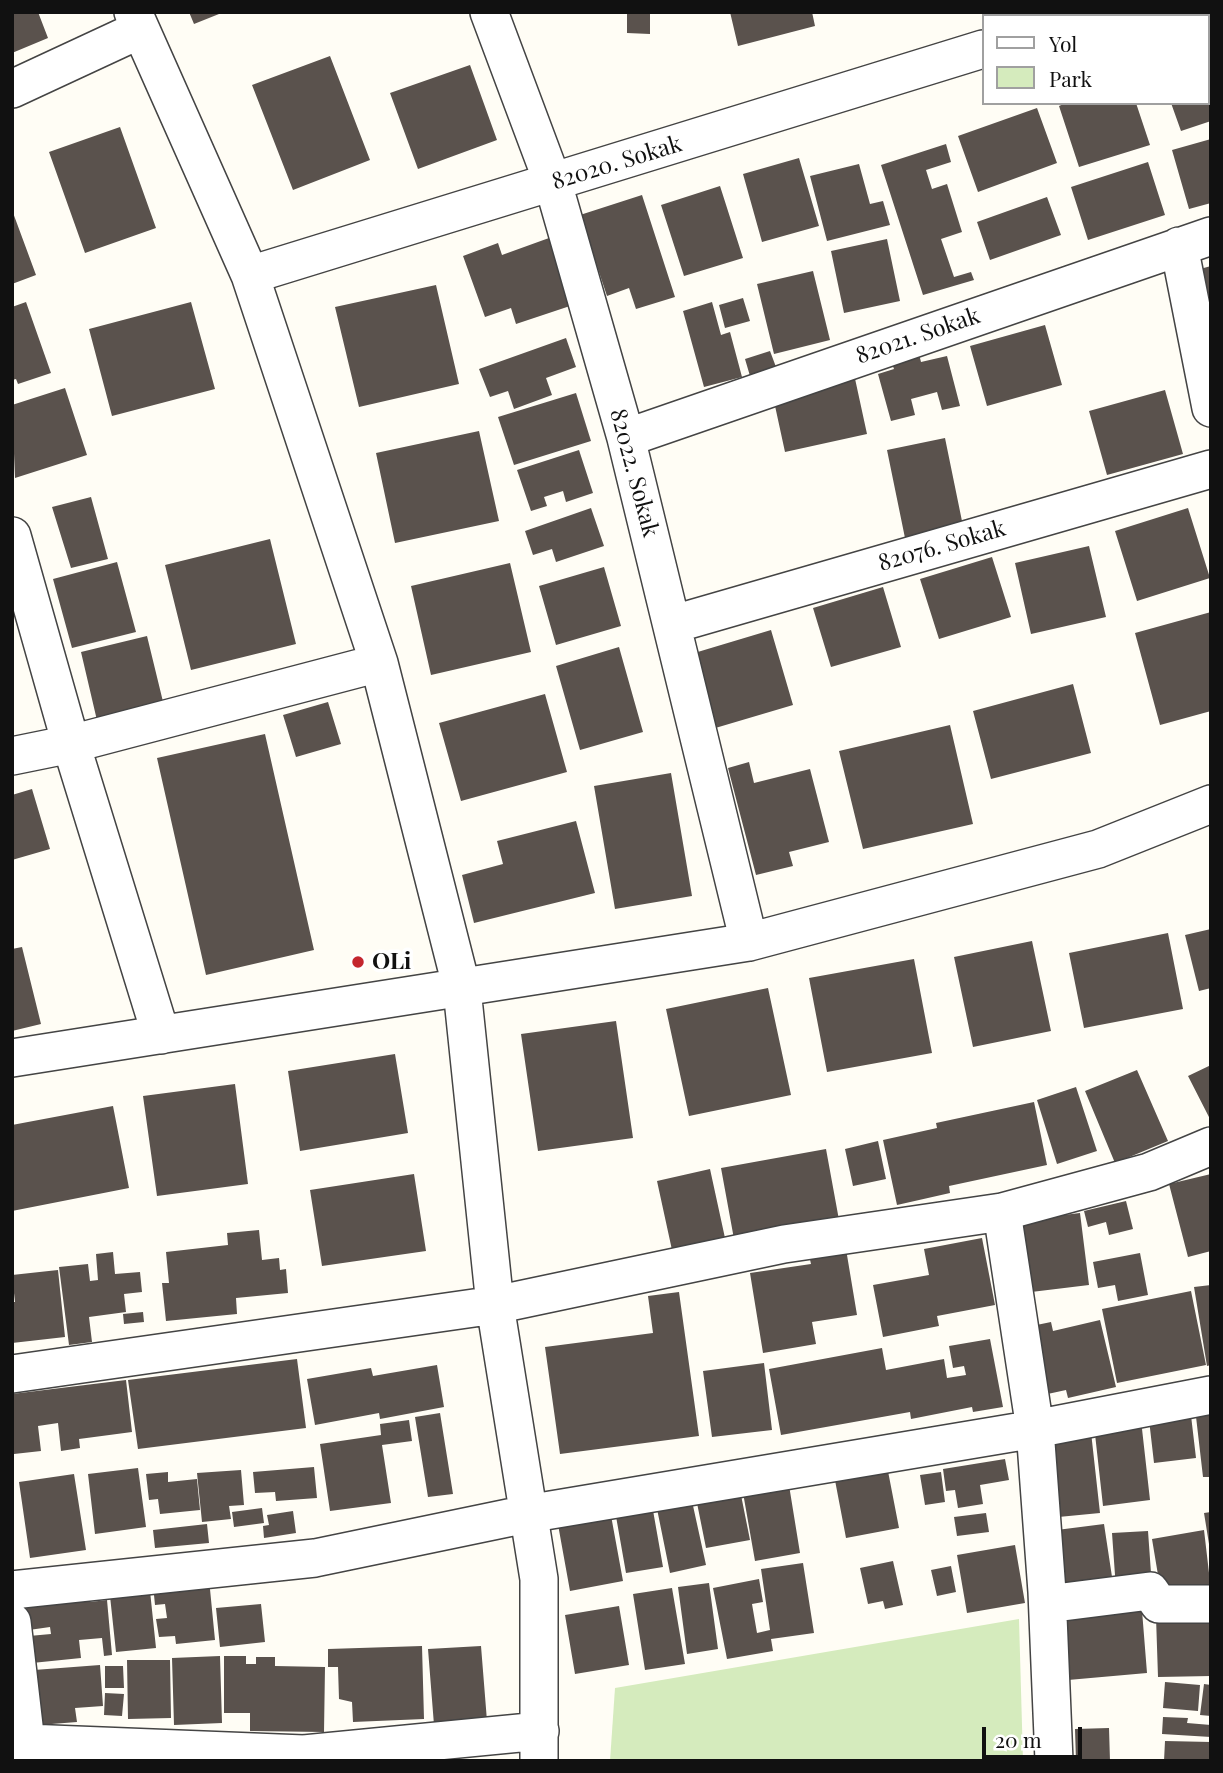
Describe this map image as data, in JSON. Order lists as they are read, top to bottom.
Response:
{
  "streets": {
    "street": [
      "82020. Sokak",
      "82021. Sokak",
      "82022. Sokak",
      "82076. Sokak"
    ]
  },
  "crossings": [
    ["82020. Sokak", "82022. Sokak"],
    ["82021. Sokak", "82022. Sokak"],
    ["82022. Sokak", "82076. Sokak"]
  ],
  "places": ["OLi"],
  "legend": ["Yol", "Park"],
  "scale_bar": "20 m"
}
